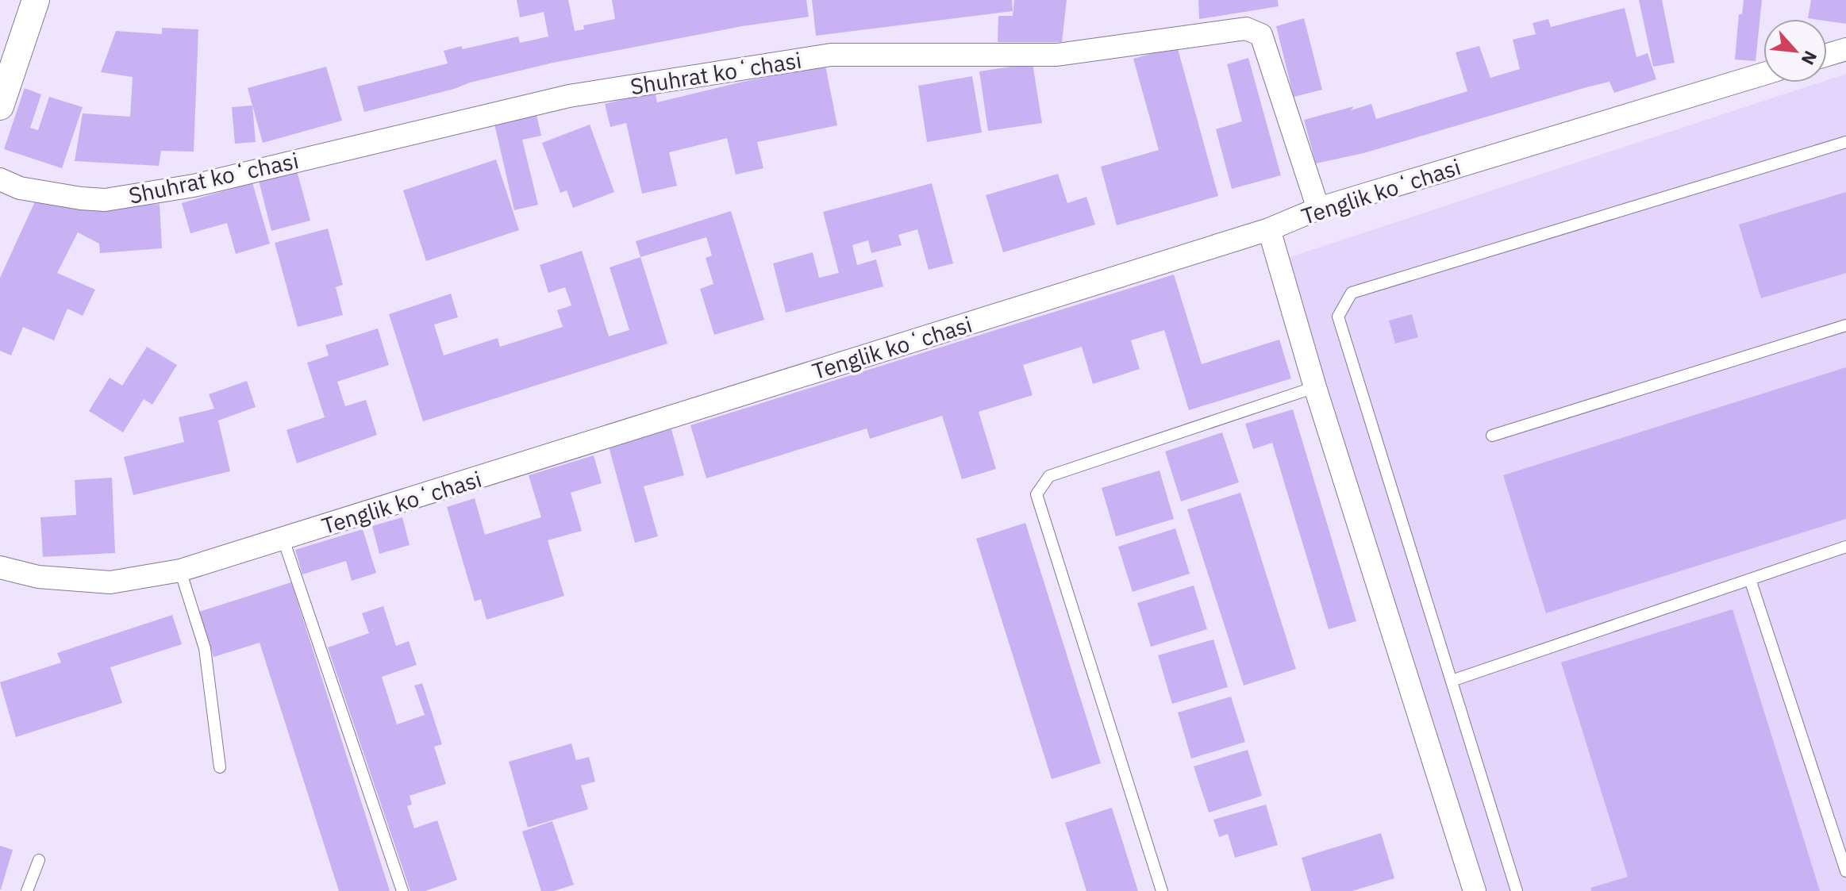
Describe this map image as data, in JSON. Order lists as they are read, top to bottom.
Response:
{
  "streets": {
    "street": ["Shuhrat koʻchasi", "Tenglik koʻchasi"]
  },
  "crossings": [
    ["Shuhrat koʻchasi", "Tenglik koʻchasi"]
  ],
  "north": "bottom right"
}
